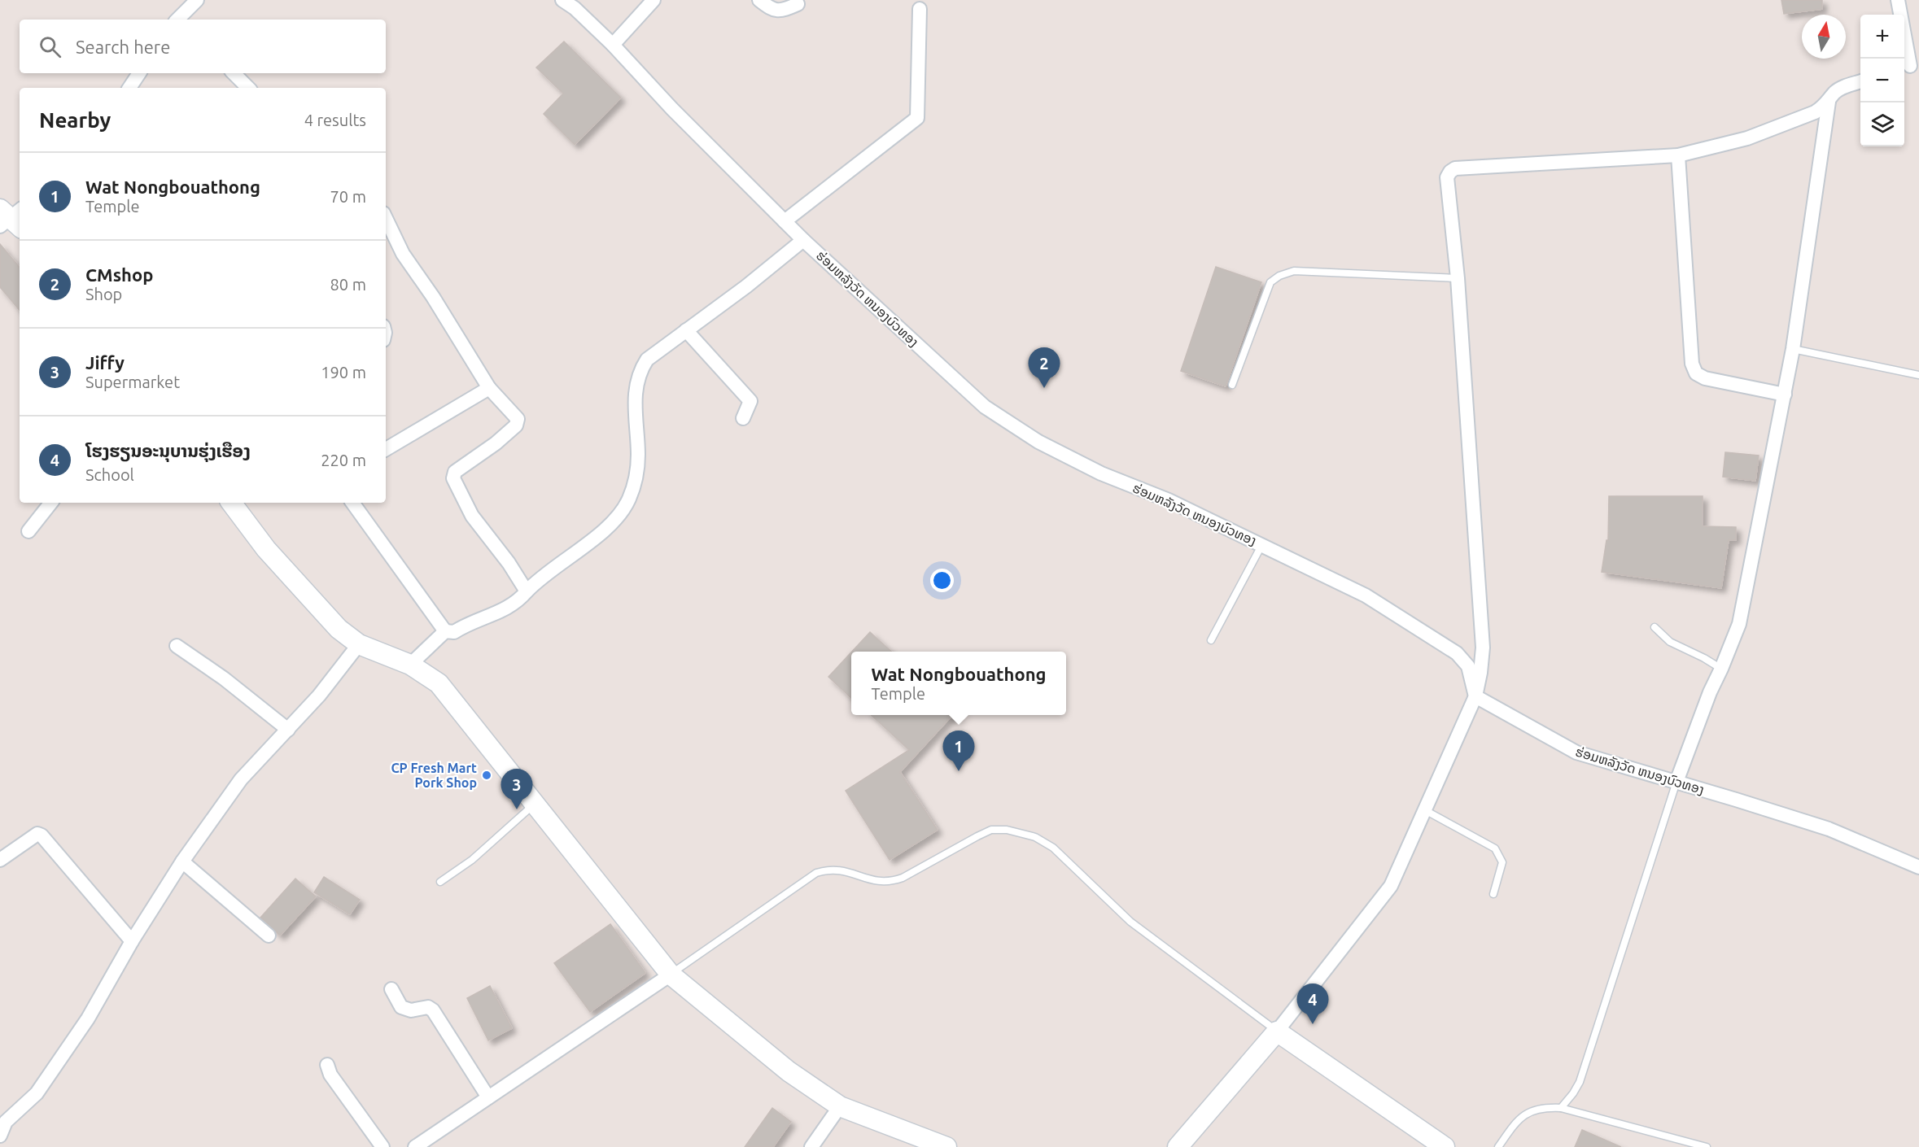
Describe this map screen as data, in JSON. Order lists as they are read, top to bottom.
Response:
{
  "streets": {
    "street": ["ຮ່ອມຫລັງວັດ ຫນອງບົວທອງ"]
  },
  "places": ["CP Fresh Mart Pork Shop"],
  "north": "top",
  "page": {
    "map_buttons": ["+", "−"],
    "search": "Search here",
    "heading": ["Nearby", "4 results"],
    "list": [
      {
        "mark": "1",
        "name": "Wat Nongbouathong",
        "note": "Temple",
        "value": "70 m"
      },
      {
        "mark": "2",
        "name": "CMshop",
        "note": "Shop",
        "value": "80 m"
      },
      {
        "mark": "3",
        "name": "Jiffy",
        "note": "Supermarket",
        "value": "190 m"
      },
      {
        "mark": "4",
        "name": "ໂຮງຮຽນອະນຸບານຮຸ່ງເຮືອງ",
        "note": "School",
        "value": "220 m"
      }
    ],
    "pins": [
      "2",
      "1",
      "3",
      "4"
    ],
    "popup": ["Wat Nongbouathong", "Temple"]
  }
}
